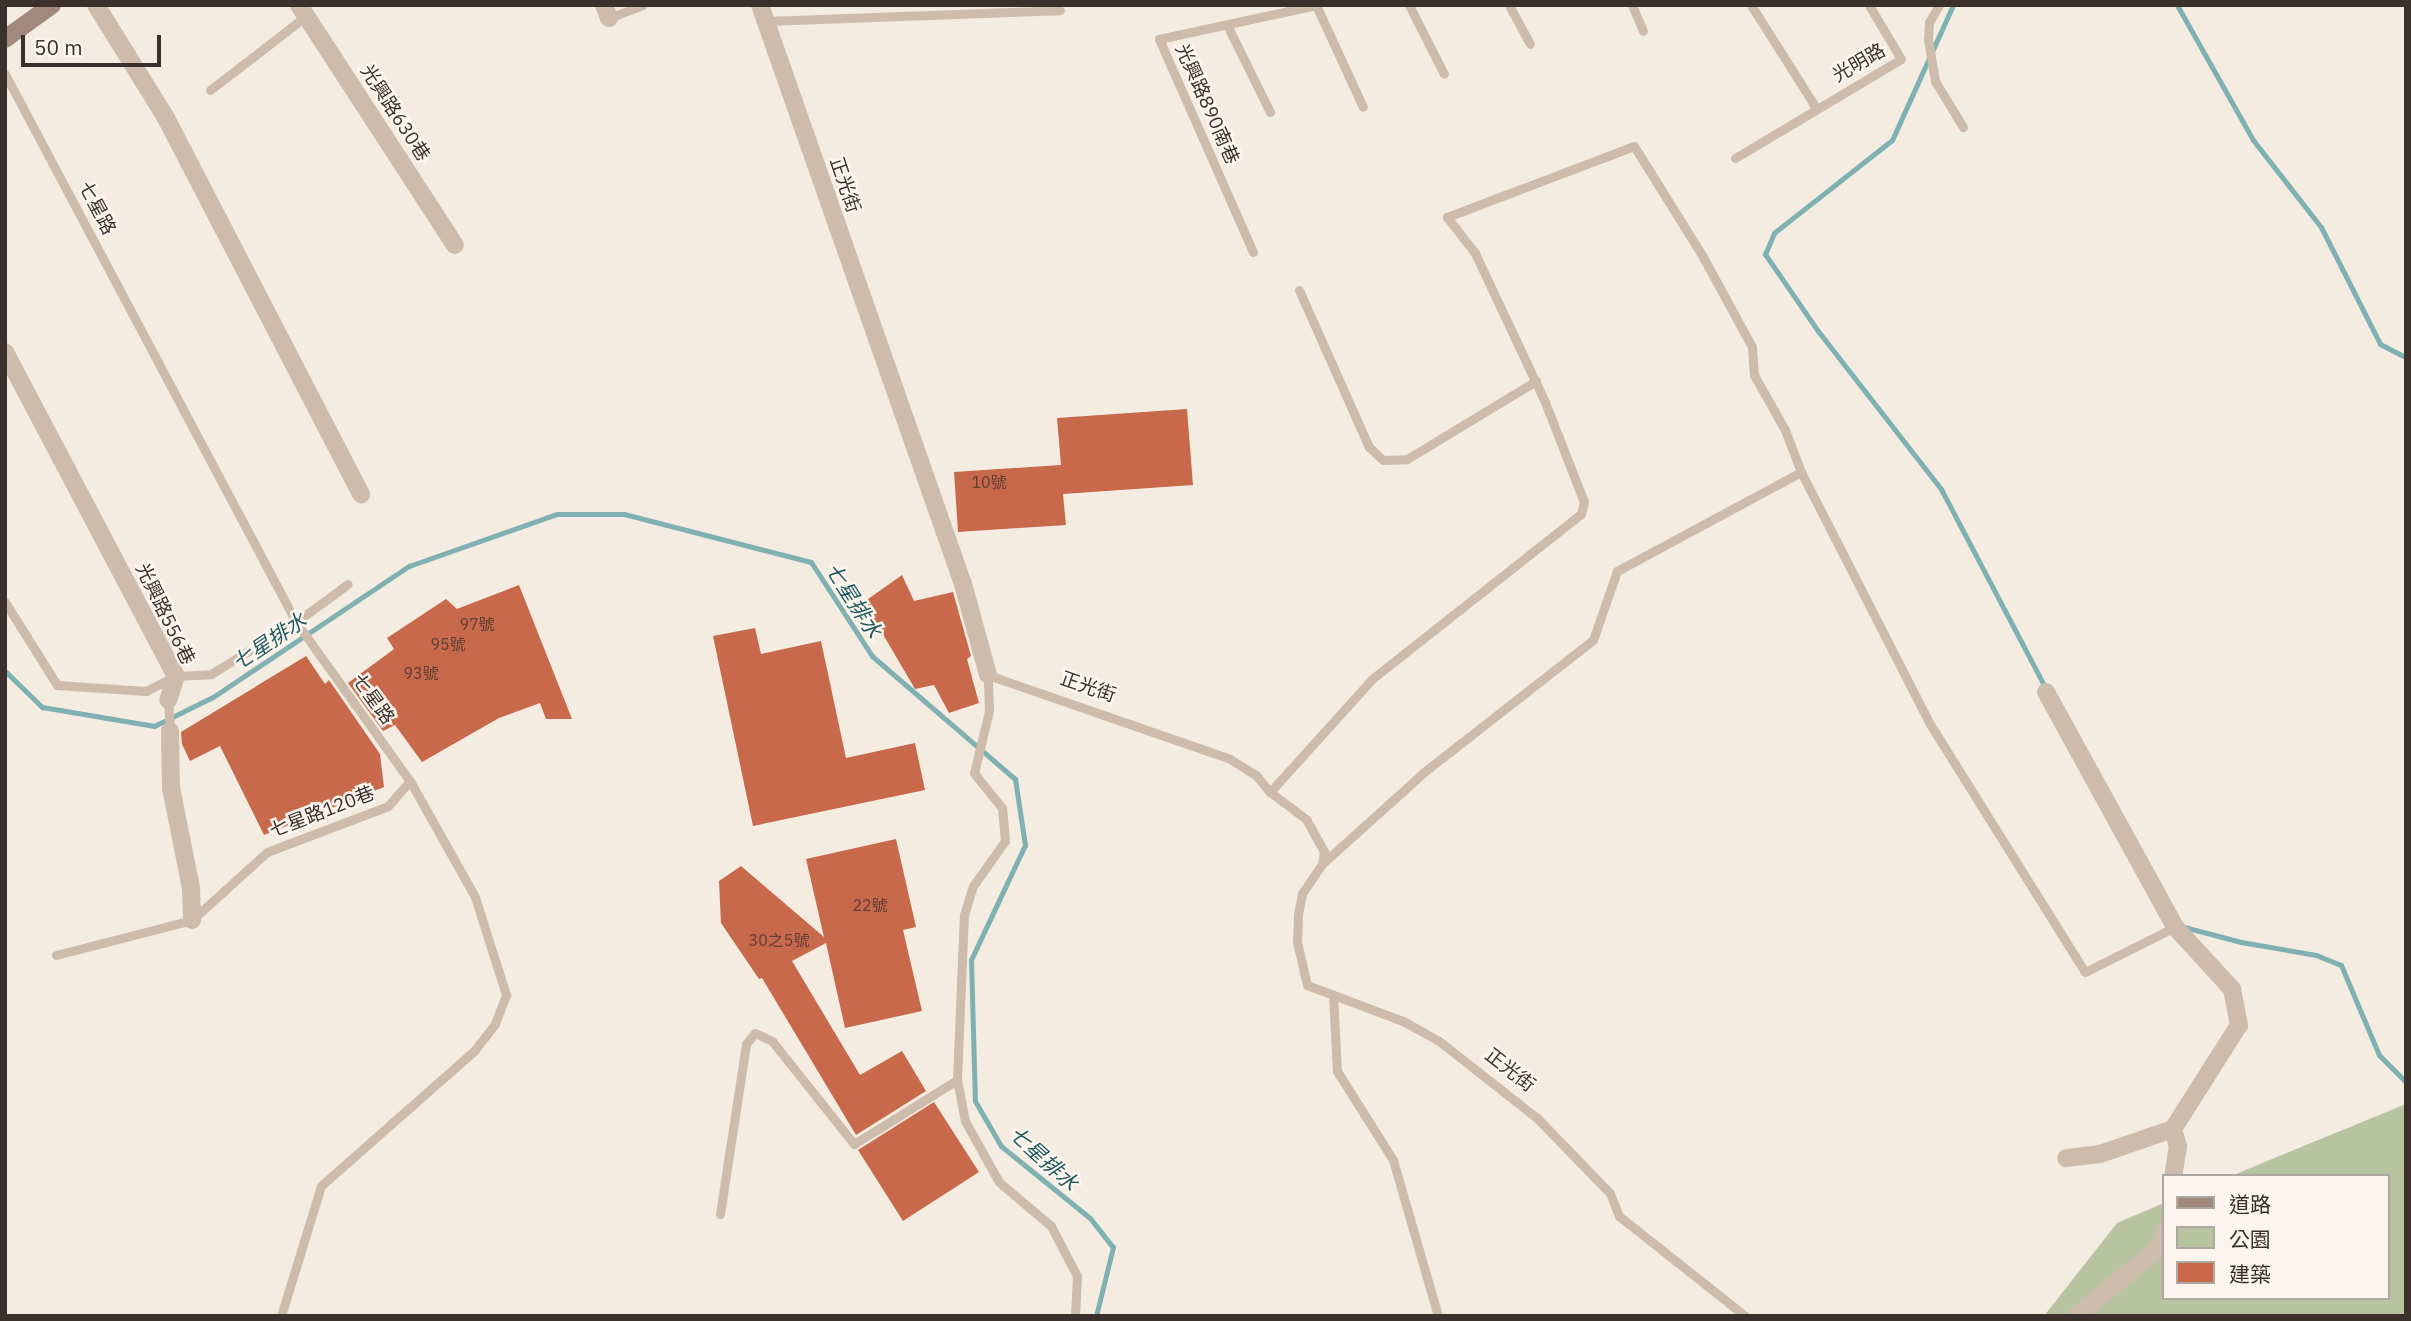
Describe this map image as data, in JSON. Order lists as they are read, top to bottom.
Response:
{
  "streets": {
    "street": ["光興路630巷", "正光街", "光興路556巷"],
    "lane": [
      "光明路",
      "光興路890南巷",
      "七星路",
      "七星路120巷"
    ]
  },
  "crossings": [
    ["七星路", "七星路120巷"],
    ["光興路556巷", "七星路120巷"]
  ],
  "water": ["七星排水"],
  "house_numbers": [
    "10號",
    "97號",
    "95號",
    "93號",
    "22號",
    "30之5號"
  ],
  "legend": ["道路", "公園", "建築"],
  "scale_bar": "50 m"
}
